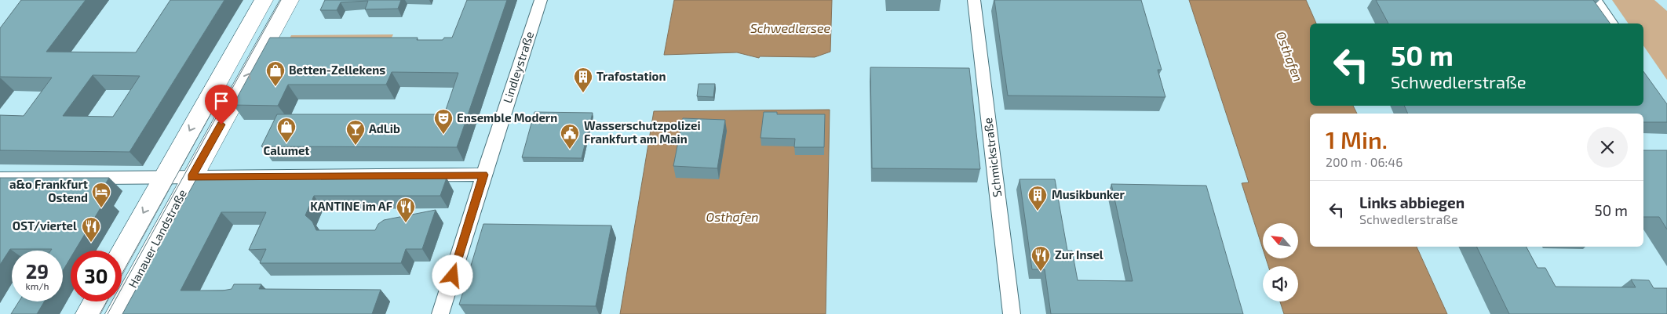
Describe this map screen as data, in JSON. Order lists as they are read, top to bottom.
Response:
{
  "streets": {
    "main road": ["Hanauer Landstraße"],
    "street": ["Lindleystraße", "Schmickstraße"]
  },
  "water": ["Schwedlersee", "Osthafen"],
  "places": {
    "shop": ["Betten-Zellekens", "Calumet"],
    "building": ["Trafostation", "Musikbunker"],
    "theatre": ["Ensemble Modern"],
    "bar": ["AdLib"],
    "public building": ["Wasserschutzpolizei Frankfurt am Main"],
    "hotel": ["a&o Frankfurt Ostend"],
    "restaurant": ["KANTINE im AF", "OST/viertel", "Zur Insel"]
  },
  "north": "top left",
  "page": {
    "turn": ["50 m", "Schwedlerstraße"],
    "heading": ["1 Min.", "200 m · 06:46"],
    "list": [
      {
        "name": "Links abbiegen",
        "note": "Schwedlerstraße",
        "value": "50 m"
      }
    ],
    "speed": "29 km/h",
    "limit": "30"
  }
}
